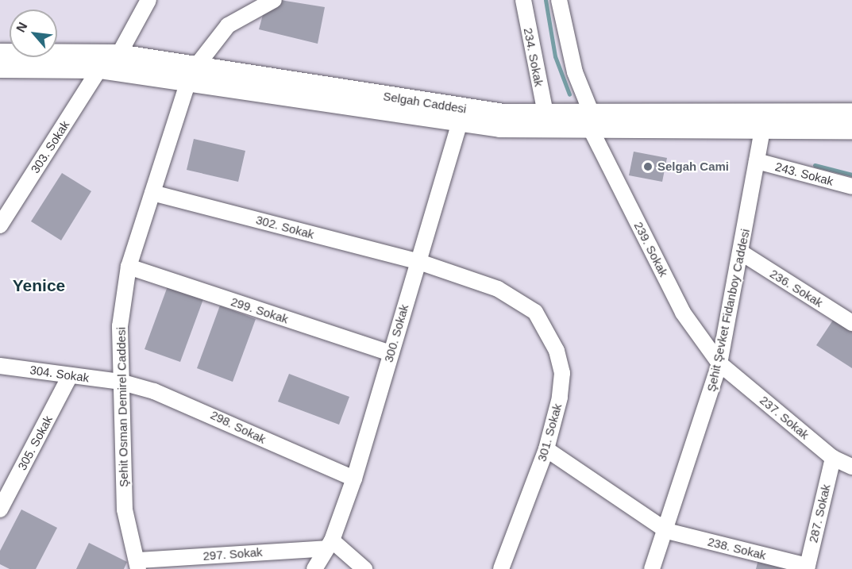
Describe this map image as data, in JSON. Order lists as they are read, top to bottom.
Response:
{
  "streets": {
    "main road": ["Selgah Caddesi"],
    "street": [
      "234. Sokak",
      "303. Sokak",
      "243. Sokak",
      "302. Sokak",
      "239. Sokak",
      "236. Sokak",
      "299. Sokak",
      "Şehit Şevket Fidanboy Caddesi",
      "300. Sokak",
      "304. Sokak",
      "Şehit Osman Demirel Caddesi",
      "237. Sokak",
      "298. Sokak",
      "301. Sokak",
      "305. Sokak",
      "287. Sokak",
      "238. Sokak",
      "297. Sokak"
    ]
  },
  "crossings": [
    ["234. Sokak", "Selgah Caddesi"],
    ["Selgah Caddesi", "303. Sokak"],
    ["Selgah Caddesi", "239. Sokak"],
    ["Selgah Caddesi", "Şehit Şevket Fidanboy Caddesi"],
    ["Selgah Caddesi", "300. Sokak"],
    ["Selgah Caddesi", "Şehit Osman Demirel Caddesi"],
    ["243. Sokak", "Şehit Şevket Fidanboy Caddesi"],
    ["302. Sokak", "300. Sokak"],
    ["302. Sokak", "Şehit Osman Demirel Caddesi"],
    ["302. Sokak", "301. Sokak"],
    ["239. Sokak", "Şehit Şevket Fidanboy Caddesi"],
    ["239. Sokak", "237. Sokak"],
    ["236. Sokak", "Şehit Şevket Fidanboy Caddesi"],
    ["299. Sokak", "300. Sokak"],
    ["299. Sokak", "Şehit Osman Demirel Caddesi"],
    ["Şehit Şevket Fidanboy Caddesi", "237. Sokak"],
    ["Şehit Şevket Fidanboy Caddesi", "238. Sokak"],
    ["300. Sokak", "298. Sokak"],
    ["300. Sokak", "301. Sokak"],
    ["300. Sokak", "297. Sokak"],
    ["304. Sokak", "Şehit Osman Demirel Caddesi"],
    ["304. Sokak", "298. Sokak"],
    ["304. Sokak", "305. Sokak"],
    ["Şehit Osman Demirel Caddesi", "298. Sokak"],
    ["Şehit Osman Demirel Caddesi", "297. Sokak"],
    ["237. Sokak", "287. Sokak"],
    ["287. Sokak", "238. Sokak"]
  ],
  "districts": ["Yenice"],
  "places": ["Selgah Cami"],
  "north": "top left"
}
